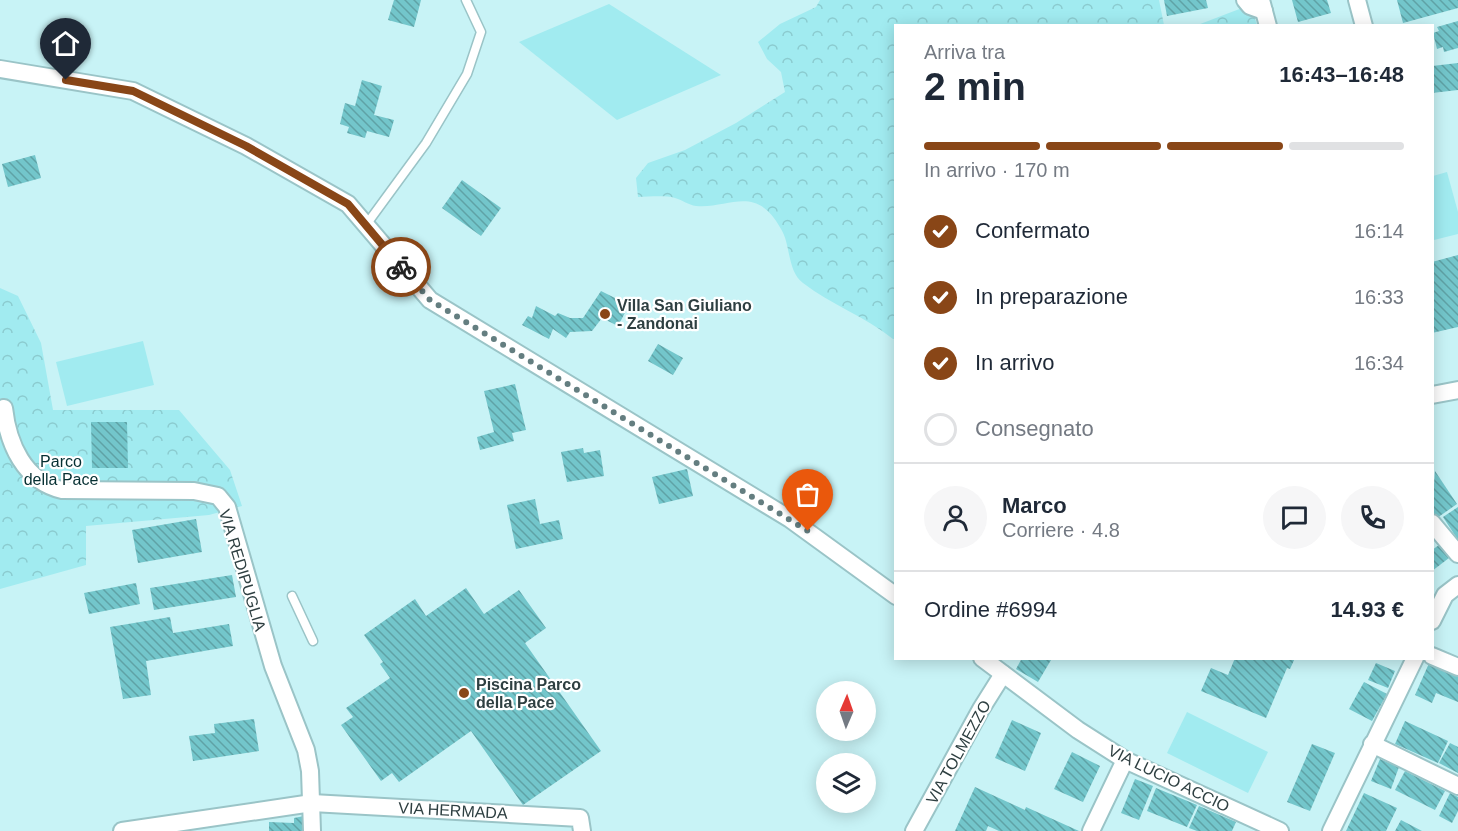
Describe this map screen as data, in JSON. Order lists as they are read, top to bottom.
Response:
{
  "streets": {
    "street": [
      "VIA REDIPUGLIA",
      "VIA TOLMEZZO",
      "VIA LUCIO ACCIO",
      "VIA HERMADA"
    ]
  },
  "crossings": [
    ["VIA REDIPUGLIA", "VIA HERMADA"],
    ["VIA TOLMEZZO", "VIA LUCIO ACCIO"]
  ],
  "parks": ["Parco della Pace"],
  "places": ["Villa San Giuliano - Zandonai", "Piscina Parco della Pace"],
  "north": "top",
  "page": {
    "heading": ["2 min", "Arriva tra", "16:43–16:48"],
    "panel": [
      "Marco",
      "Corriere · 4.8",
      "Ordine #6994",
      "14.93 €"
    ],
    "bar": "In arrivo · 170 m",
    "list": [
      ["Confermato", "16:14"],
      ["In preparazione", "16:33"],
      ["In arrivo", "16:34"],
      "Consegnato"
    ]
  }
}
